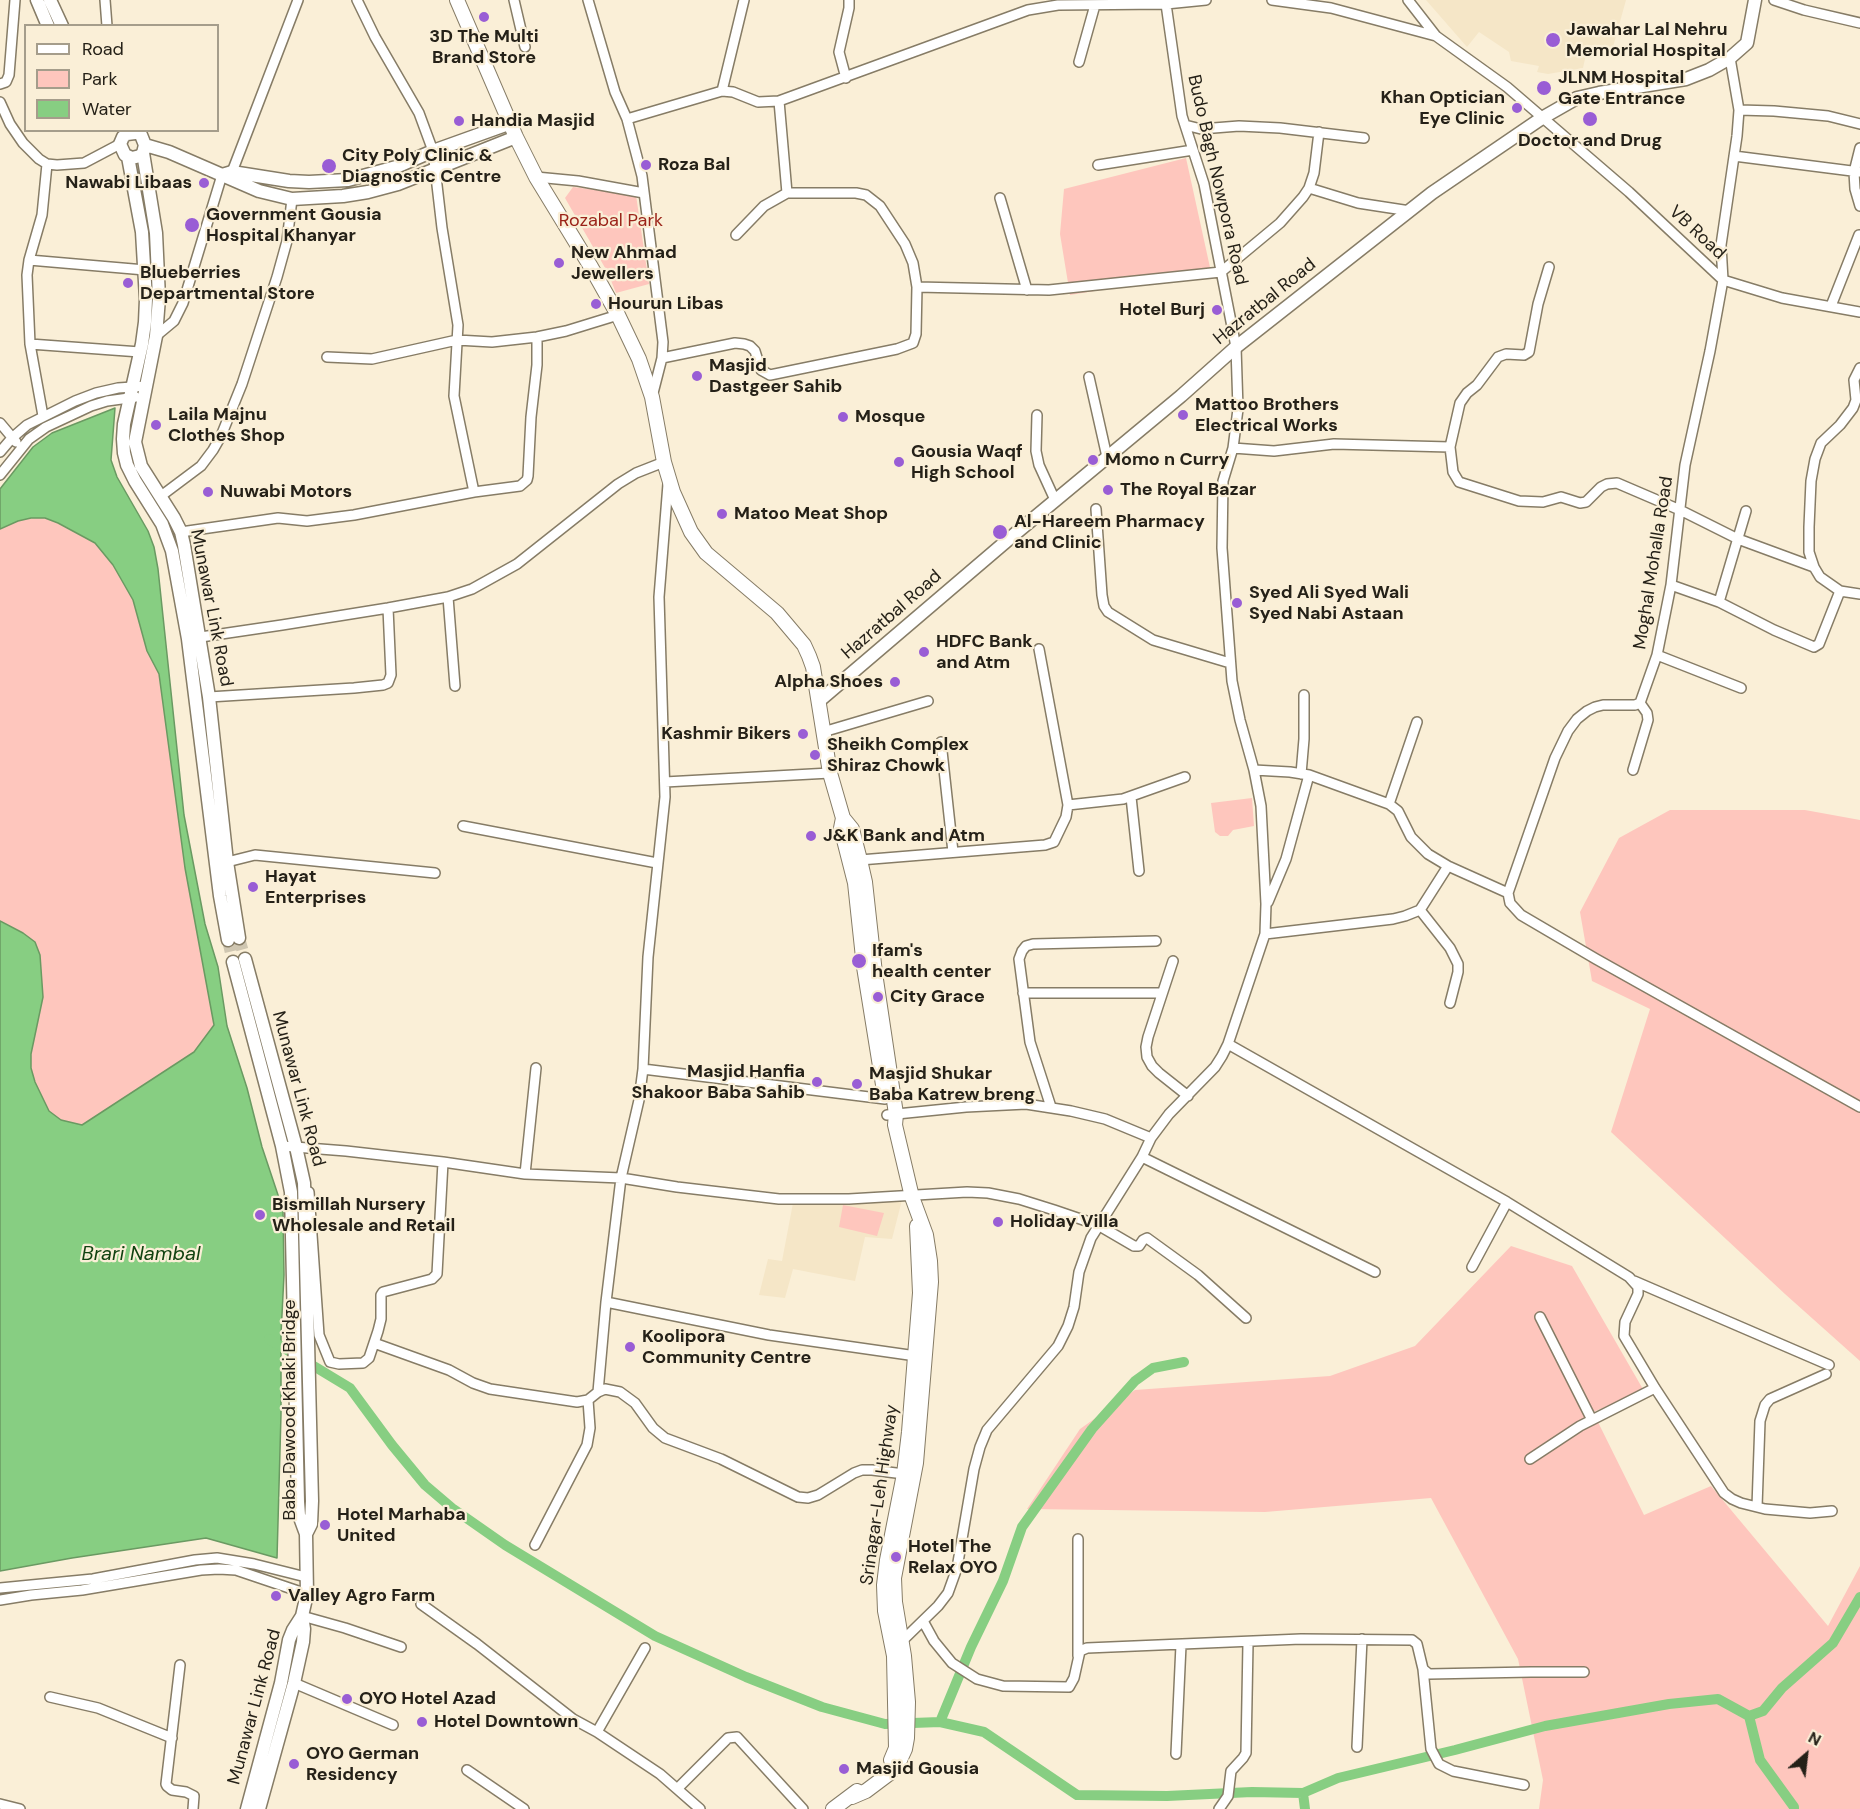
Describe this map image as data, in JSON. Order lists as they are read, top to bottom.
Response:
{
  "streets": {
    "highway": ["Srinagar-Leh Highway"],
    "main road": ["Hazratbal Road", "Munawar Link Road", "Baba Dawood Khaki Bridge"],
    "street": ["Budo Bagh Nowpora Road", "VB Road", "Moghal Mohalla Road"]
  },
  "crossings": [
    ["Budo Bagh Nowpora Road", "Hazratbal Road"],
    ["Budo Bagh Nowpora Road", "Srinagar-Leh Highway"],
    ["VB Road", "Hazratbal Road"],
    ["VB Road", "Moghal Mohalla Road"],
    ["Hazratbal Road", "Moghal Mohalla Road"],
    ["Munawar Link Road", "Baba Dawood Khaki Bridge"]
  ],
  "water": ["Brari Nambal"],
  "parks": ["Rozabal Park"],
  "places": [
    "3D The Multi Brand Store",
    "Jawahar Lal Nehru Memorial Hospital",
    "JLNM Hospital Gate Entrance",
    "Khan Optician Eye Clinic",
    "Doctor and Drug",
    "Handia Masjid",
    "Roza Bal",
    "City Poly Clinic & Diagnostic Centre",
    "Nawabi Libaas",
    "Government Gousia Hospital Khanyar",
    "New Ahmad Jewellers",
    "Blueberries Departmental Store",
    "Hourun Libas",
    "Hotel Burj",
    "Masjid Dastgeer Sahib",
    "Mattoo Brothers Electrical Works",
    "Mosque",
    "Laila Majnu Clothes Shop",
    "Momo n Curry",
    "Gousia Waqf High School",
    "The Royal Bazar",
    "Nuwabi Motors",
    "Matoo Meat Shop",
    "Al-Hareem Pharmacy and Clinic",
    "Syed Ali Syed Wali Syed Nabi Astaan",
    "HDFC Bank and Atm",
    "Alpha Shoes",
    "Kashmir Bikers",
    "Sheikh Complex Shiraz Chowk",
    "J&K Bank and Atm",
    "Hayat Enterprises",
    "Ifam's health center",
    "City Grace",
    "Masjid Hanfia Shakoor Baba Sahib",
    "Masjid Shukar Baba Katrew breng",
    "Bismillah Nursery Wholesale and Retail",
    "Holiday Villa",
    "Koolipora Community Centre",
    "Hotel Marhaba United",
    "Hotel The Relax OYO",
    "Valley Agro Farm",
    "OYO Hotel Azad",
    "Hotel Downtown",
    "OYO German Residency",
    "Masjid Gousia"
  ],
  "legend": ["Road", "Park", "Water"],
  "north": "top right"
}
